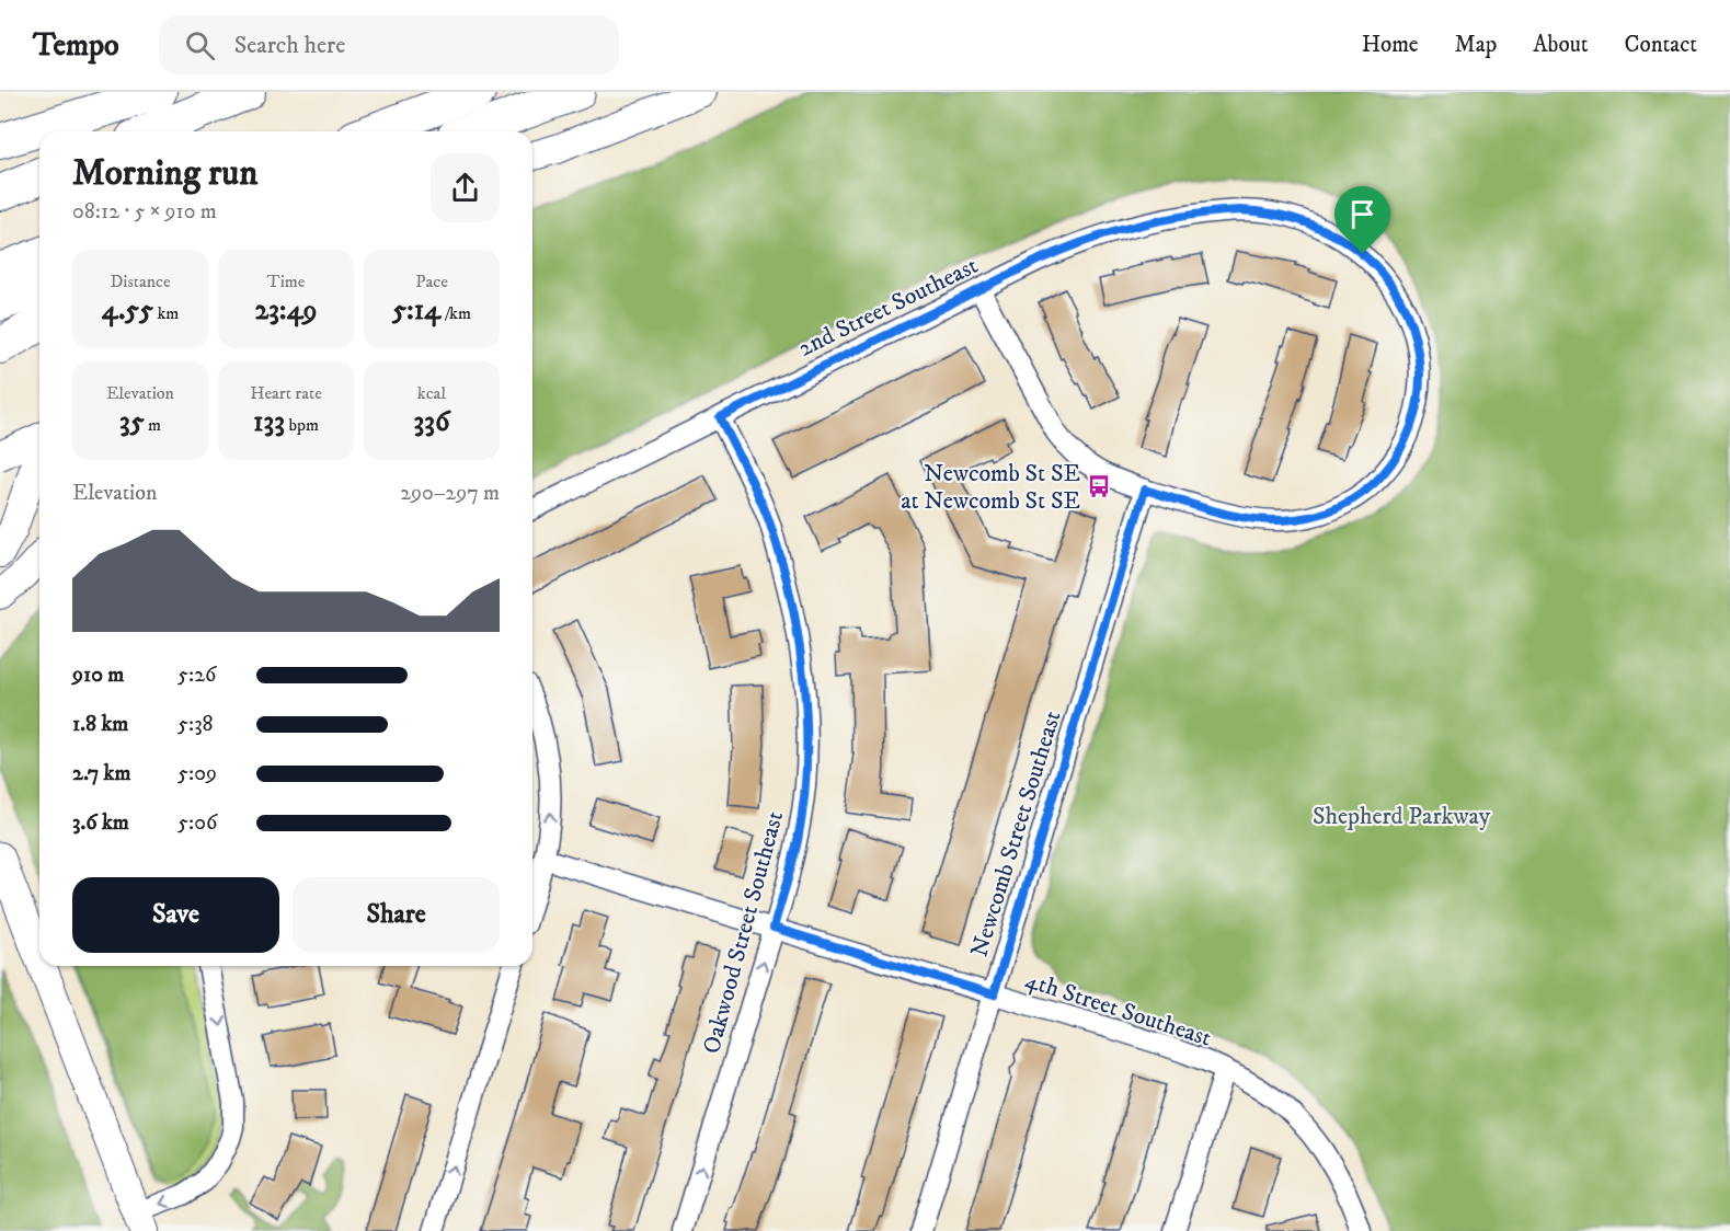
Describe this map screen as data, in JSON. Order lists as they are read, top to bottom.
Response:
{
  "streets": {
    "street": [
      "2nd Street Southeast",
      "Newcomb Street Southeast",
      "Oakwood Street Southeast",
      "4th Street Southeast"
    ]
  },
  "crossings": [
    ["2nd Street Southeast", "Newcomb Street Southeast"],
    ["2nd Street Southeast", "Oakwood Street Southeast"],
    ["Newcomb Street Southeast", "4th Street Southeast"],
    ["Oakwood Street Southeast", "4th Street Southeast"]
  ],
  "one_way": ["Oakwood Street Southeast"],
  "parks": ["Shepherd Parkway"],
  "places": {
    "bus stop": ["Newcomb St SE at Newcomb St SE"]
  },
  "page": {
    "header": "Tempo",
    "search": "Search here",
    "nav": [
      "Home",
      "Map",
      "About",
      "Contact"
    ],
    "heading": ["Morning run", "08:12 · 5 × 910 m"],
    "stats": [
      ["Distance", "4.55 km"],
      ["Time", "23:49"],
      ["Pace", "5:14 /km"],
      ["Elevation", "35 m"],
      ["Heart rate", "133 bpm"],
      ["kcal", "336"]
    ],
    "chart": ["Elevation", "290–297 m"],
    "list": [
      {
        "name": "910 m",
        "note": "5:26"
      },
      {
        "name": "1.8 km",
        "note": "5:38"
      },
      {
        "name": "2.7 km",
        "note": "5:09"
      },
      {
        "name": "3.6 km",
        "note": "5:06"
      }
    ],
    "buttons": ["Save", "Share"]
  }
}
